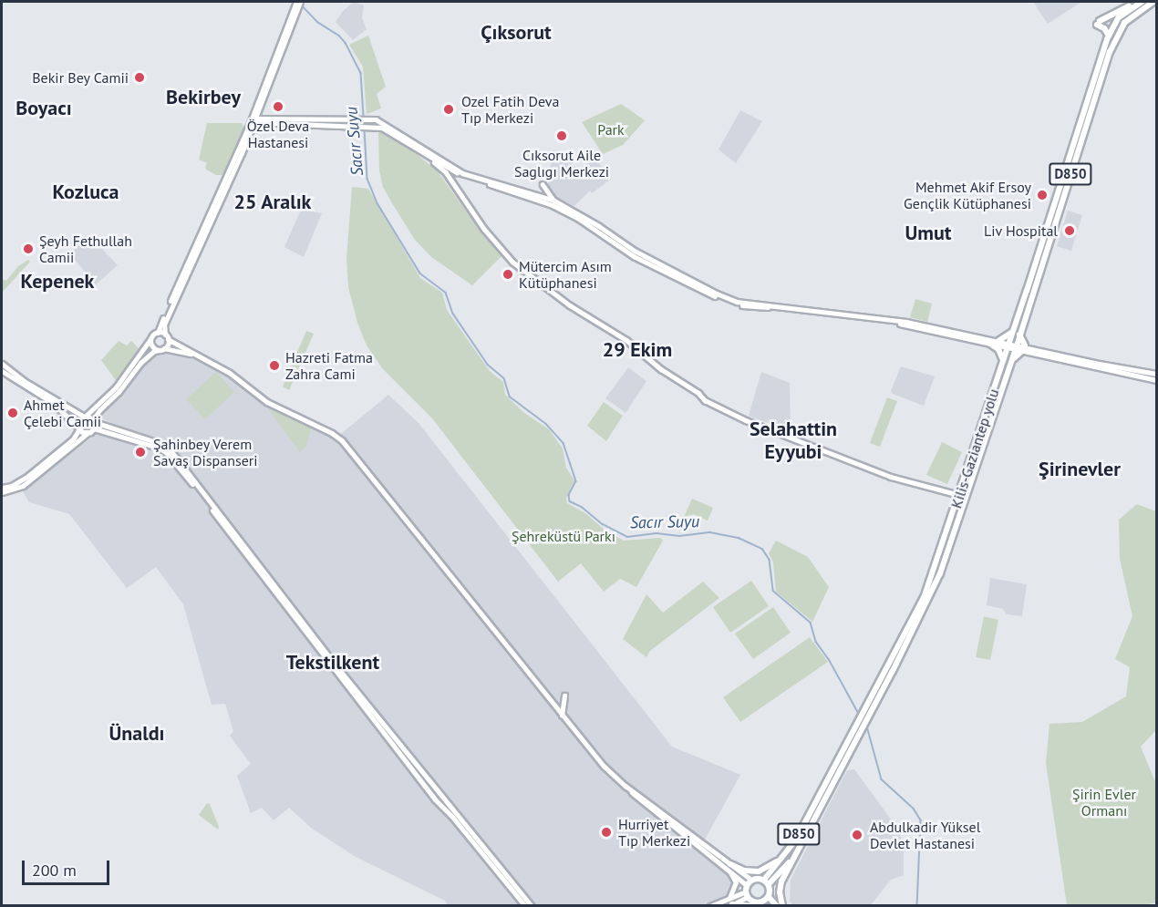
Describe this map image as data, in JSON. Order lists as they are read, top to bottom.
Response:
{
  "streets": {
    "highway": ["D850", "Kilis-Gaziantep yolu"]
  },
  "districts": [
    "Çıksorut",
    "Bekirbey",
    "Boyacı",
    "Kozluca",
    "25 Aralık",
    "Umut",
    "Kepenek",
    "29 Ekim",
    "Selahattin Eyyubi",
    "Şirinevler",
    "Tekstilkent",
    "Ünaldı"
  ],
  "water": ["Sacır Suyu"],
  "parks": ["Park", "Şehreküstü Parkı", "Şirin Evler Ormanı"],
  "places": [
    "Bekir Bey Camii",
    "Özel Deva Hastanesi",
    "Ozel Fatih Deva Tıp Merkezi",
    "Cıksorut Aile Saglıgı Merkezi",
    "Mehmet Akif Ersoy Gençlik Kütüphanesi",
    "Liv Hospital",
    "Şeyh Fethullah Camii",
    "Mütercim Asım Kütüphanesi",
    "Hazreti Fatma Zahra Cami",
    "Ahmet Çelebi Camii",
    "Şahinbey Verem Savaş Dispanseri",
    "Hurriyet Tıp Merkezi",
    "Abdulkadir Yüksel Devlet Hastanesi"
  ],
  "scale_bar": "200 m"
}
